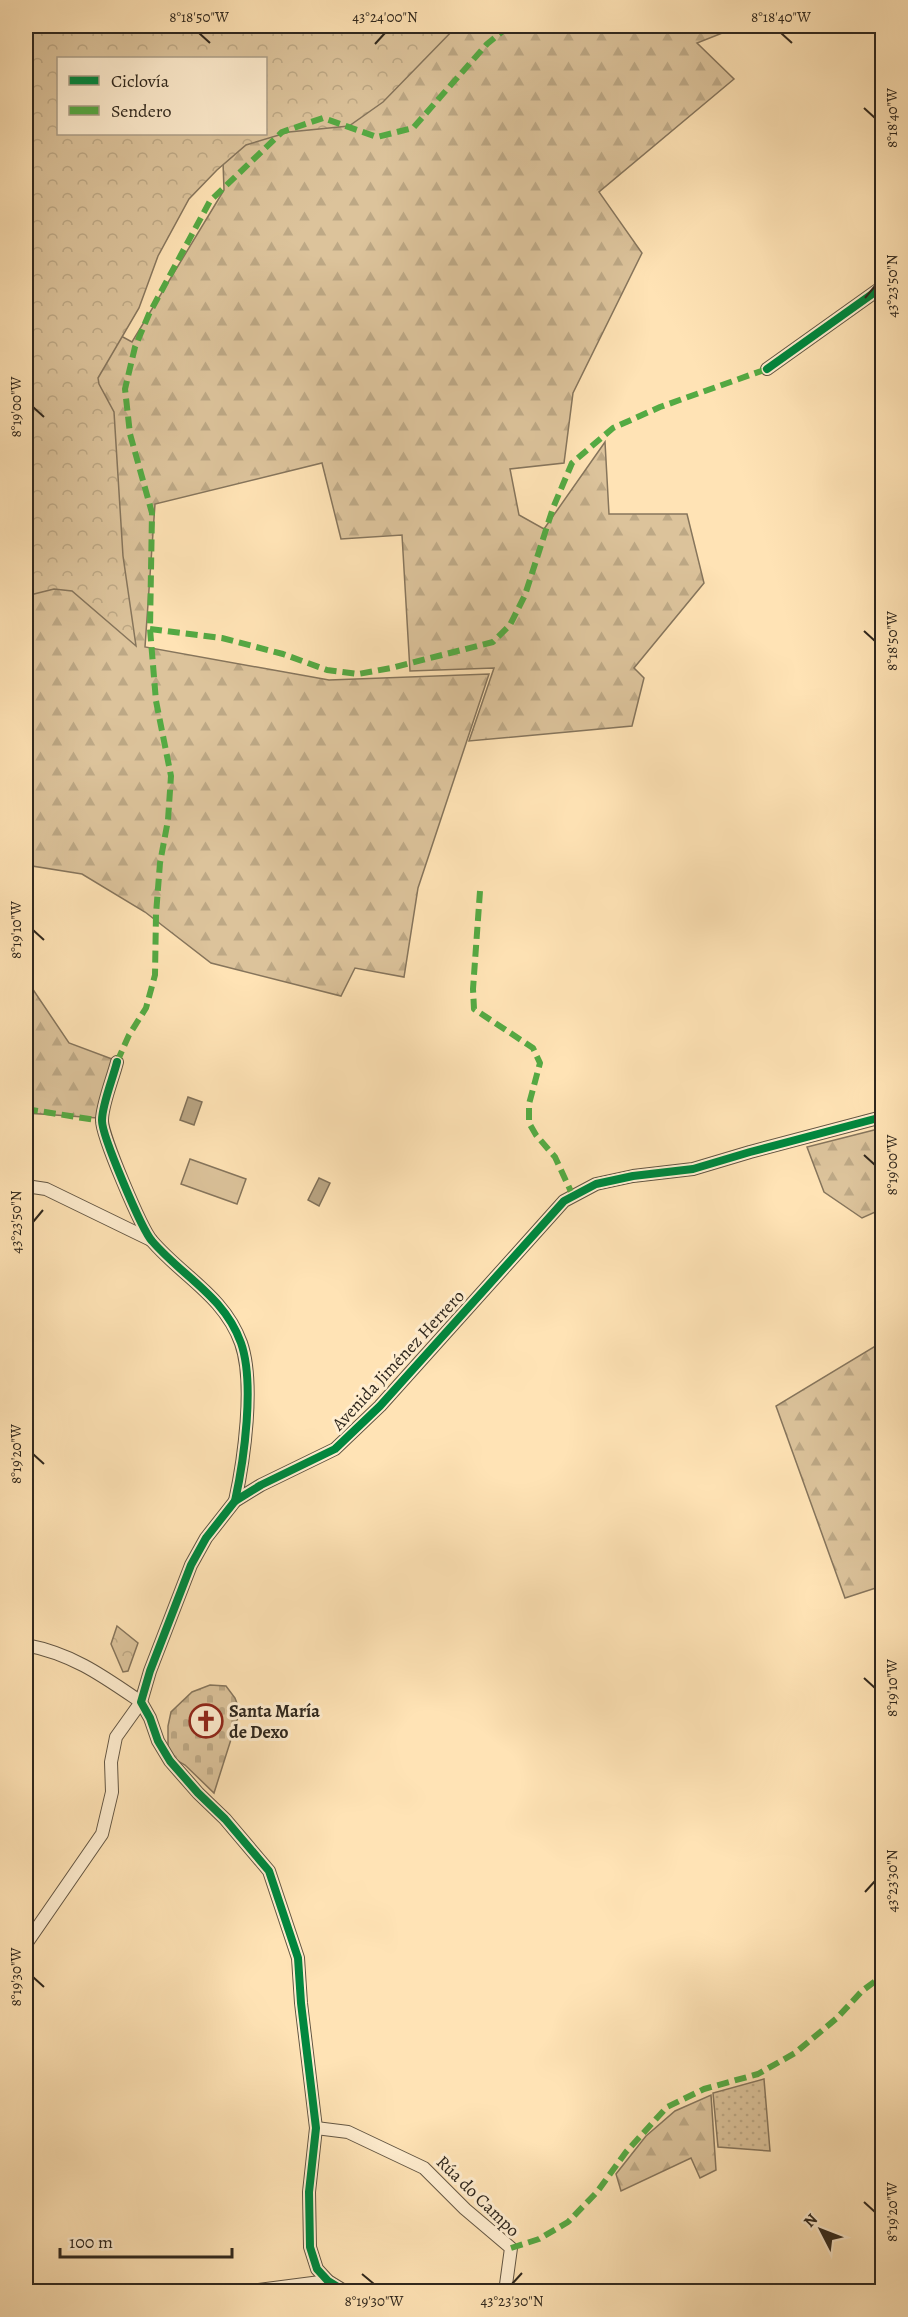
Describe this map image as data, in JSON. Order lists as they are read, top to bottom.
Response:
{
  "streets": {
    "street": ["Avenida Jiménez Herrero", "Rúa do Campo"]
  },
  "places": {
    "church": ["Santa María de Dexo"]
  },
  "legend": ["Ciclovía", "Sendero"],
  "scale_bar": "100 m",
  "north": "top left",
  "coordinates": [
    "8°18'50\"W",
    "43°24'00\"N",
    "8°18'40\"W",
    "43°23'50\"N",
    "8°19'00\"W",
    "8°19'10\"W",
    "8°19'20\"W",
    "43°23'30\"N",
    "8°19'30\"W"
  ]
}
